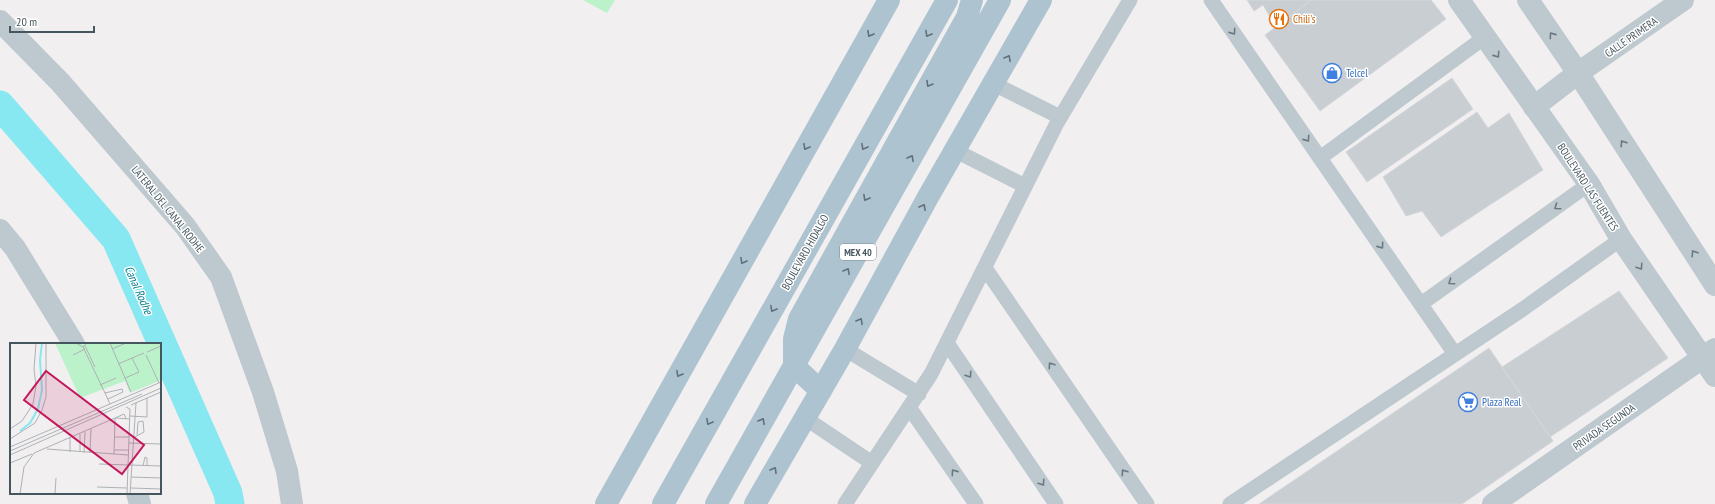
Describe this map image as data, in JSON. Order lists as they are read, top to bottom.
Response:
{
  "streets": {
    "main road": ["BOULEVARD HIDALGO", "MEX 40"],
    "street": [
      "CALLE PRIMERA",
      "BOULEVARD LAS FUENTES",
      "LATERAL DEL CANAL RODHE",
      "PRIVADA SEGUNDA"
    ]
  },
  "crossings": [
    ["CALLE PRIMERA", "BOULEVARD LAS FUENTES"],
    ["BOULEVARD LAS FUENTES", "PRIVADA SEGUNDA"]
  ],
  "water": ["Canal Rodhe"],
  "places": {
    "restaurant": ["Chili's"],
    "shop": ["Telcel"],
    "supermarket": ["Plaza Real"]
  },
  "scale_bar": "20 m"
}
